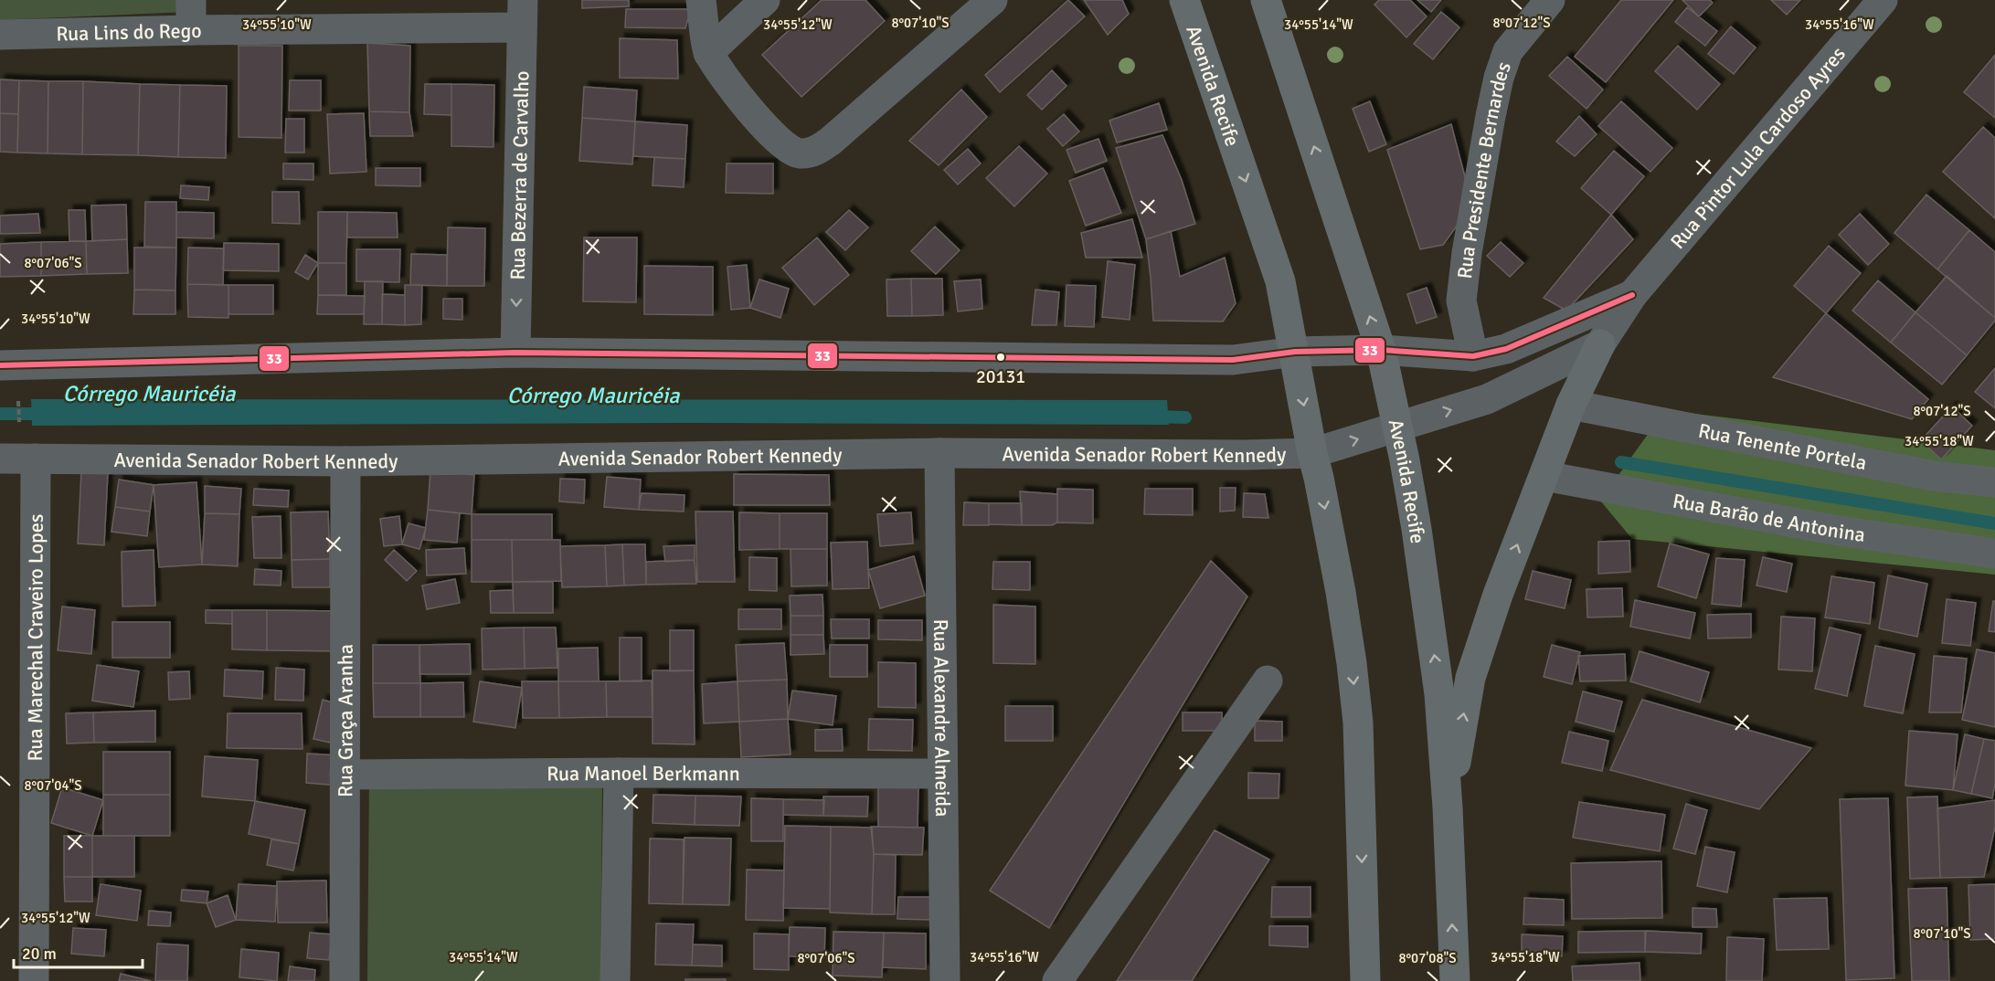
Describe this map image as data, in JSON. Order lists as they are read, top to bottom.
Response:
{
  "streets": {
    "main road": ["Avenida Recife"],
    "street": [
      "Rua Lins do Rego",
      "Rua Pintor Lula Cardoso Ayres",
      "Rua Presidente Bernardes",
      "Rua Bezerra de Carvalho",
      "Rua Tenente Portela",
      "Avenida Senador Robert Kennedy",
      "Rua Barão de Antonina",
      "Rua Marechal Craveiro Lopes",
      "Rua Alexandre Almeida",
      "Rua Graça Aranha",
      "Rua Manoel Berkmann"
    ]
  },
  "crossings": [
    ["Rua Lins do Rego", "Rua Bezerra de Carvalho"],
    ["Avenida Recife", "Rua Pintor Lula Cardoso Ayres"],
    ["Avenida Recife", "Avenida Senador Robert Kennedy"],
    ["Rua Pintor Lula Cardoso Ayres", "Rua Presidente Bernardes"],
    ["Avenida Senador Robert Kennedy", "Rua Marechal Craveiro Lopes"],
    ["Avenida Senador Robert Kennedy", "Rua Alexandre Almeida"],
    ["Avenida Senador Robert Kennedy", "Rua Graça Aranha"],
    ["Rua Alexandre Almeida", "Rua Manoel Berkmann"],
    ["Rua Graça Aranha", "Rua Manoel Berkmann"]
  ],
  "one_way": ["Rua Bezerra de Carvalho"],
  "water": ["Córrego Mauricéia"],
  "places": ["20131"],
  "lines": ["transit line 33"],
  "scale_bar": "20 m",
  "coordinates": [
    "8°07'10\"S",
    "8°07'12\"S",
    "34°55'10\"W",
    "34°55'12\"W",
    "34°55'14\"W",
    "34°55'16\"W",
    "8°07'06\"S",
    "34°55'18\"W",
    "8°07'04\"S",
    "8°07'08\"S"
  ]
}
